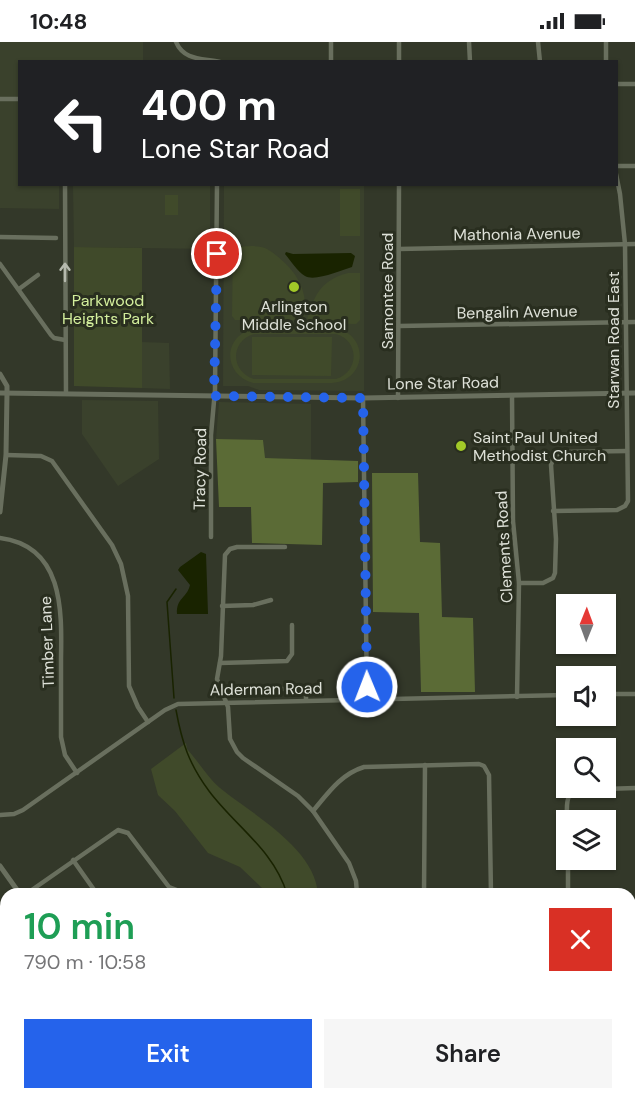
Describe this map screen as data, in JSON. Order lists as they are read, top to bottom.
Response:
{
  "streets": {
    "street": [
      "Mathonia Avenue",
      "Samontee Road",
      "Bengalin Avenue",
      "Starwan Road East",
      "Lone Star Road",
      "Tracy Road",
      "Clements Road",
      "Timber Lane",
      "Alderman Road"
    ]
  },
  "crossings": [
    ["Mathonia Avenue", "Samontee Road"],
    ["Mathonia Avenue", "Starwan Road East"],
    ["Samontee Road", "Bengalin Avenue"],
    ["Samontee Road", "Lone Star Road"],
    ["Bengalin Avenue", "Starwan Road East"],
    ["Starwan Road East", "Lone Star Road"],
    ["Lone Star Road", "Tracy Road"],
    ["Lone Star Road", "Clements Road"],
    ["Clements Road", "Alderman Road"],
    ["Timber Lane", "Alderman Road"]
  ],
  "parks": ["Parkwood Heights Park"],
  "places": ["Arlington Middle School", "Saint Paul United Methodist Church"],
  "north": "top",
  "page": {
    "status": "10:48",
    "turn": ["400 m", "Lone Star Road"],
    "heading": ["10 min", "790 m · 10:58"],
    "buttons": ["Exit", "Share"]
  }
}
